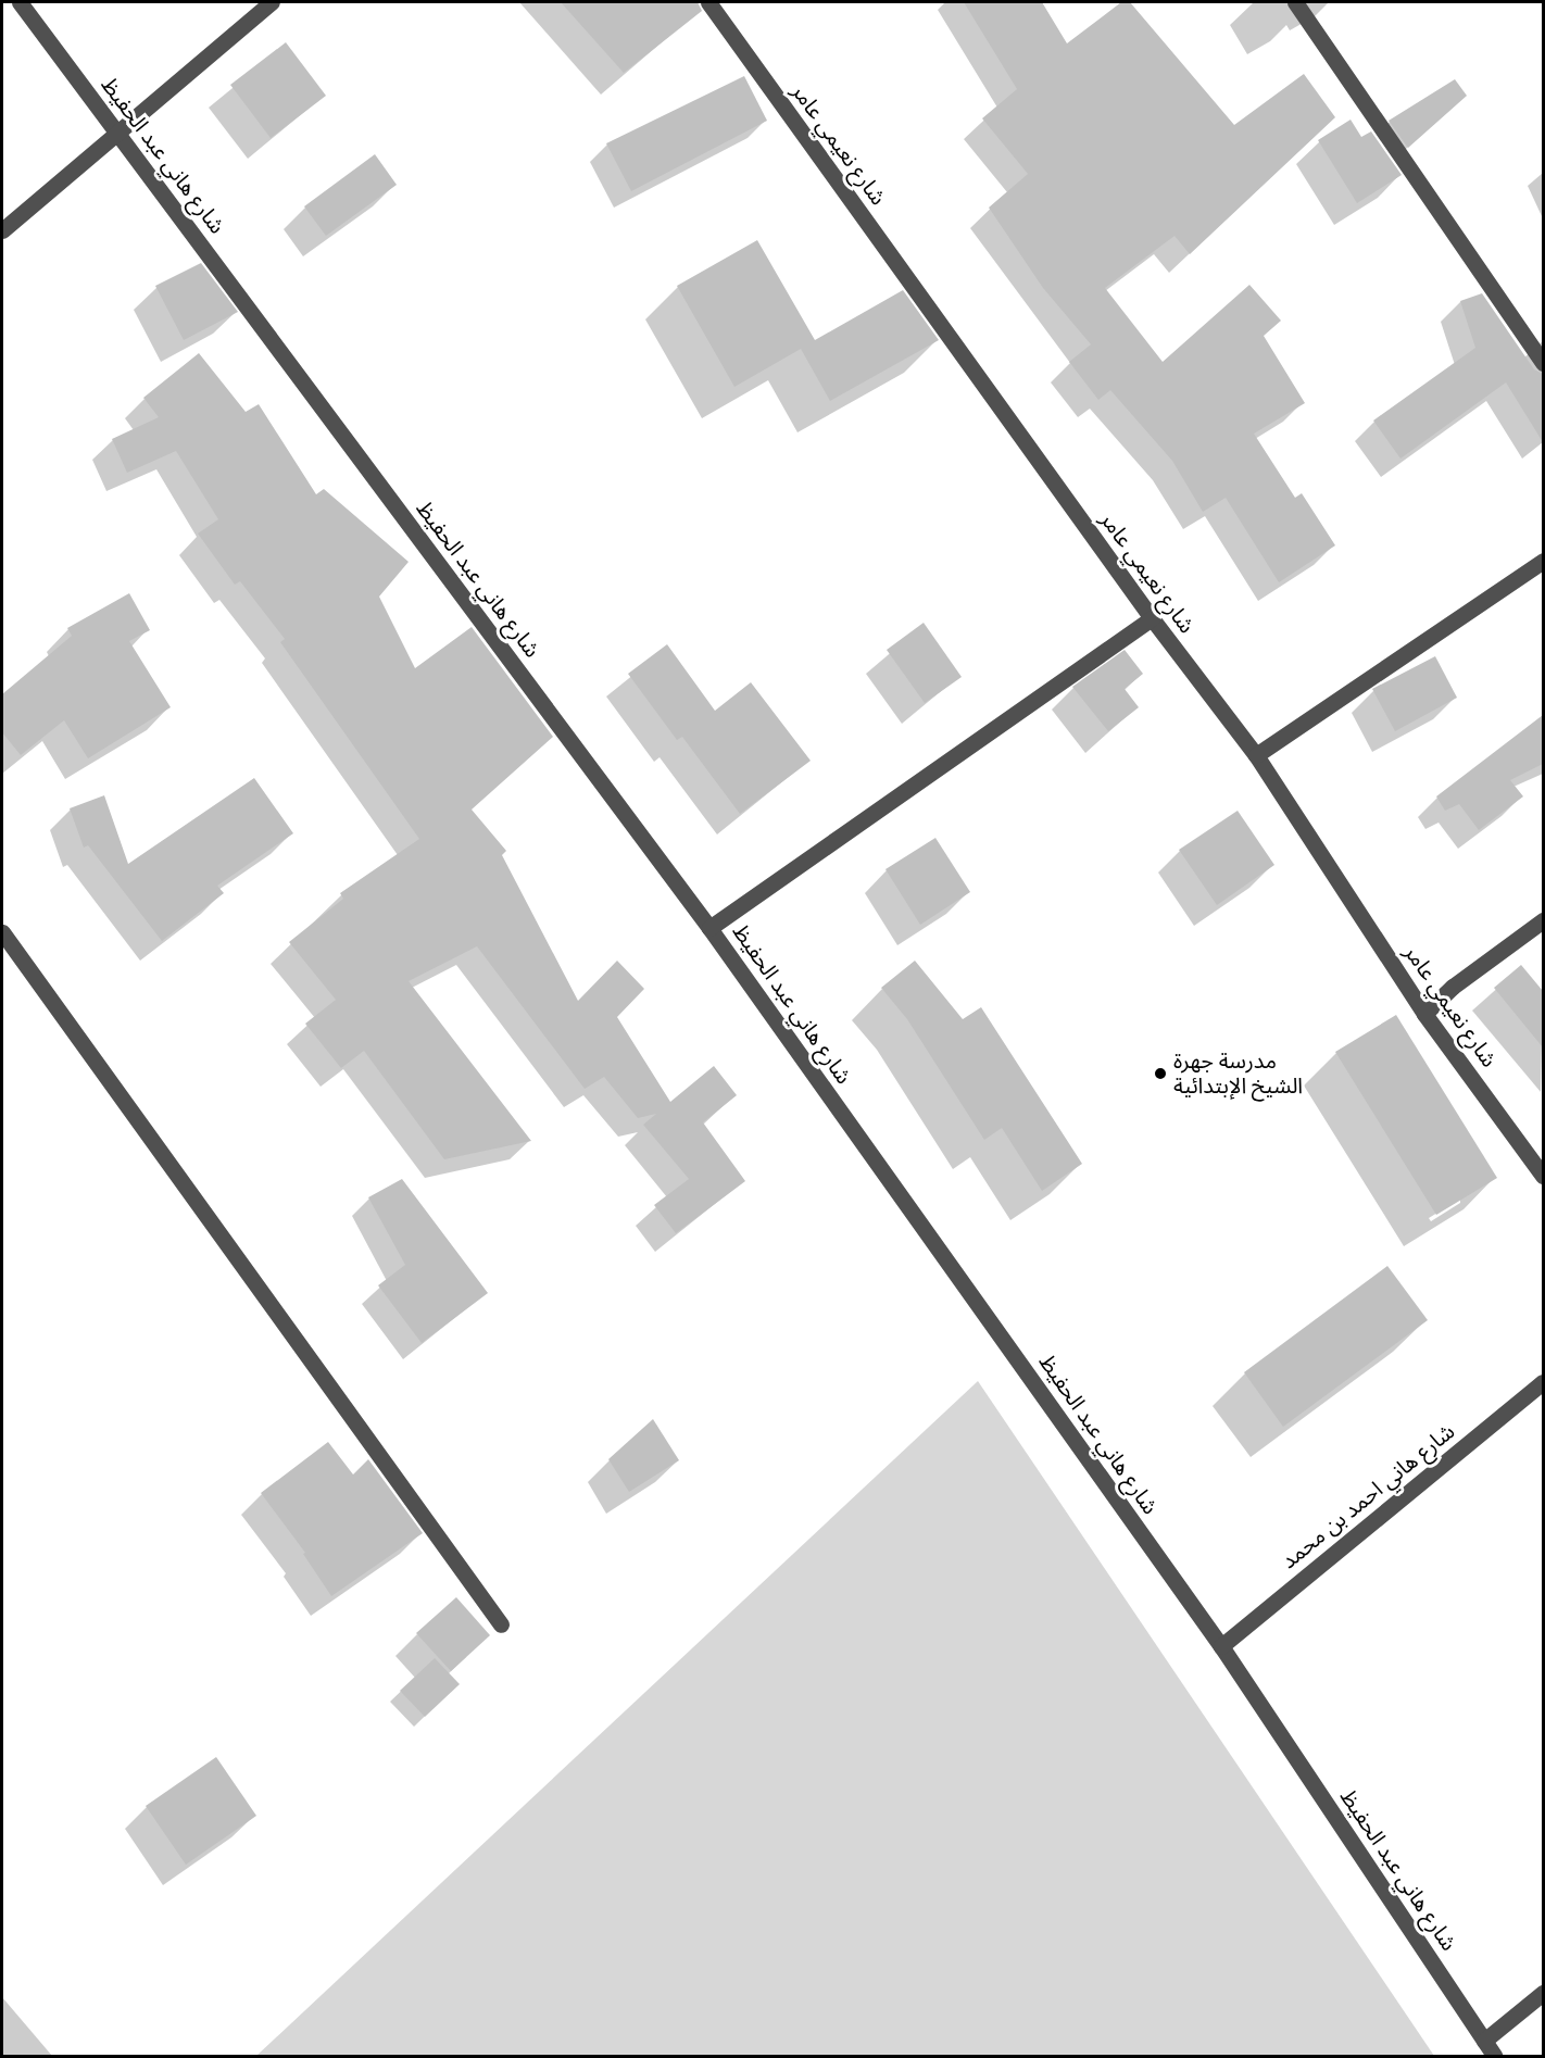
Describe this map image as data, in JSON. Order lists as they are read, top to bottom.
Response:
{
  "streets": {
    "street": ["شارع نعيمي عامر", "شارع هاني عبد الحفيظ", "شارع هاني احمد بن محمد"]
  },
  "crossings": [
    ["شارع هاني عبد الحفيظ", "شارع هاني احمد بن محمد"]
  ],
  "places": ["مدرسة جهرة الشيخ الإبتدائية"]
}
